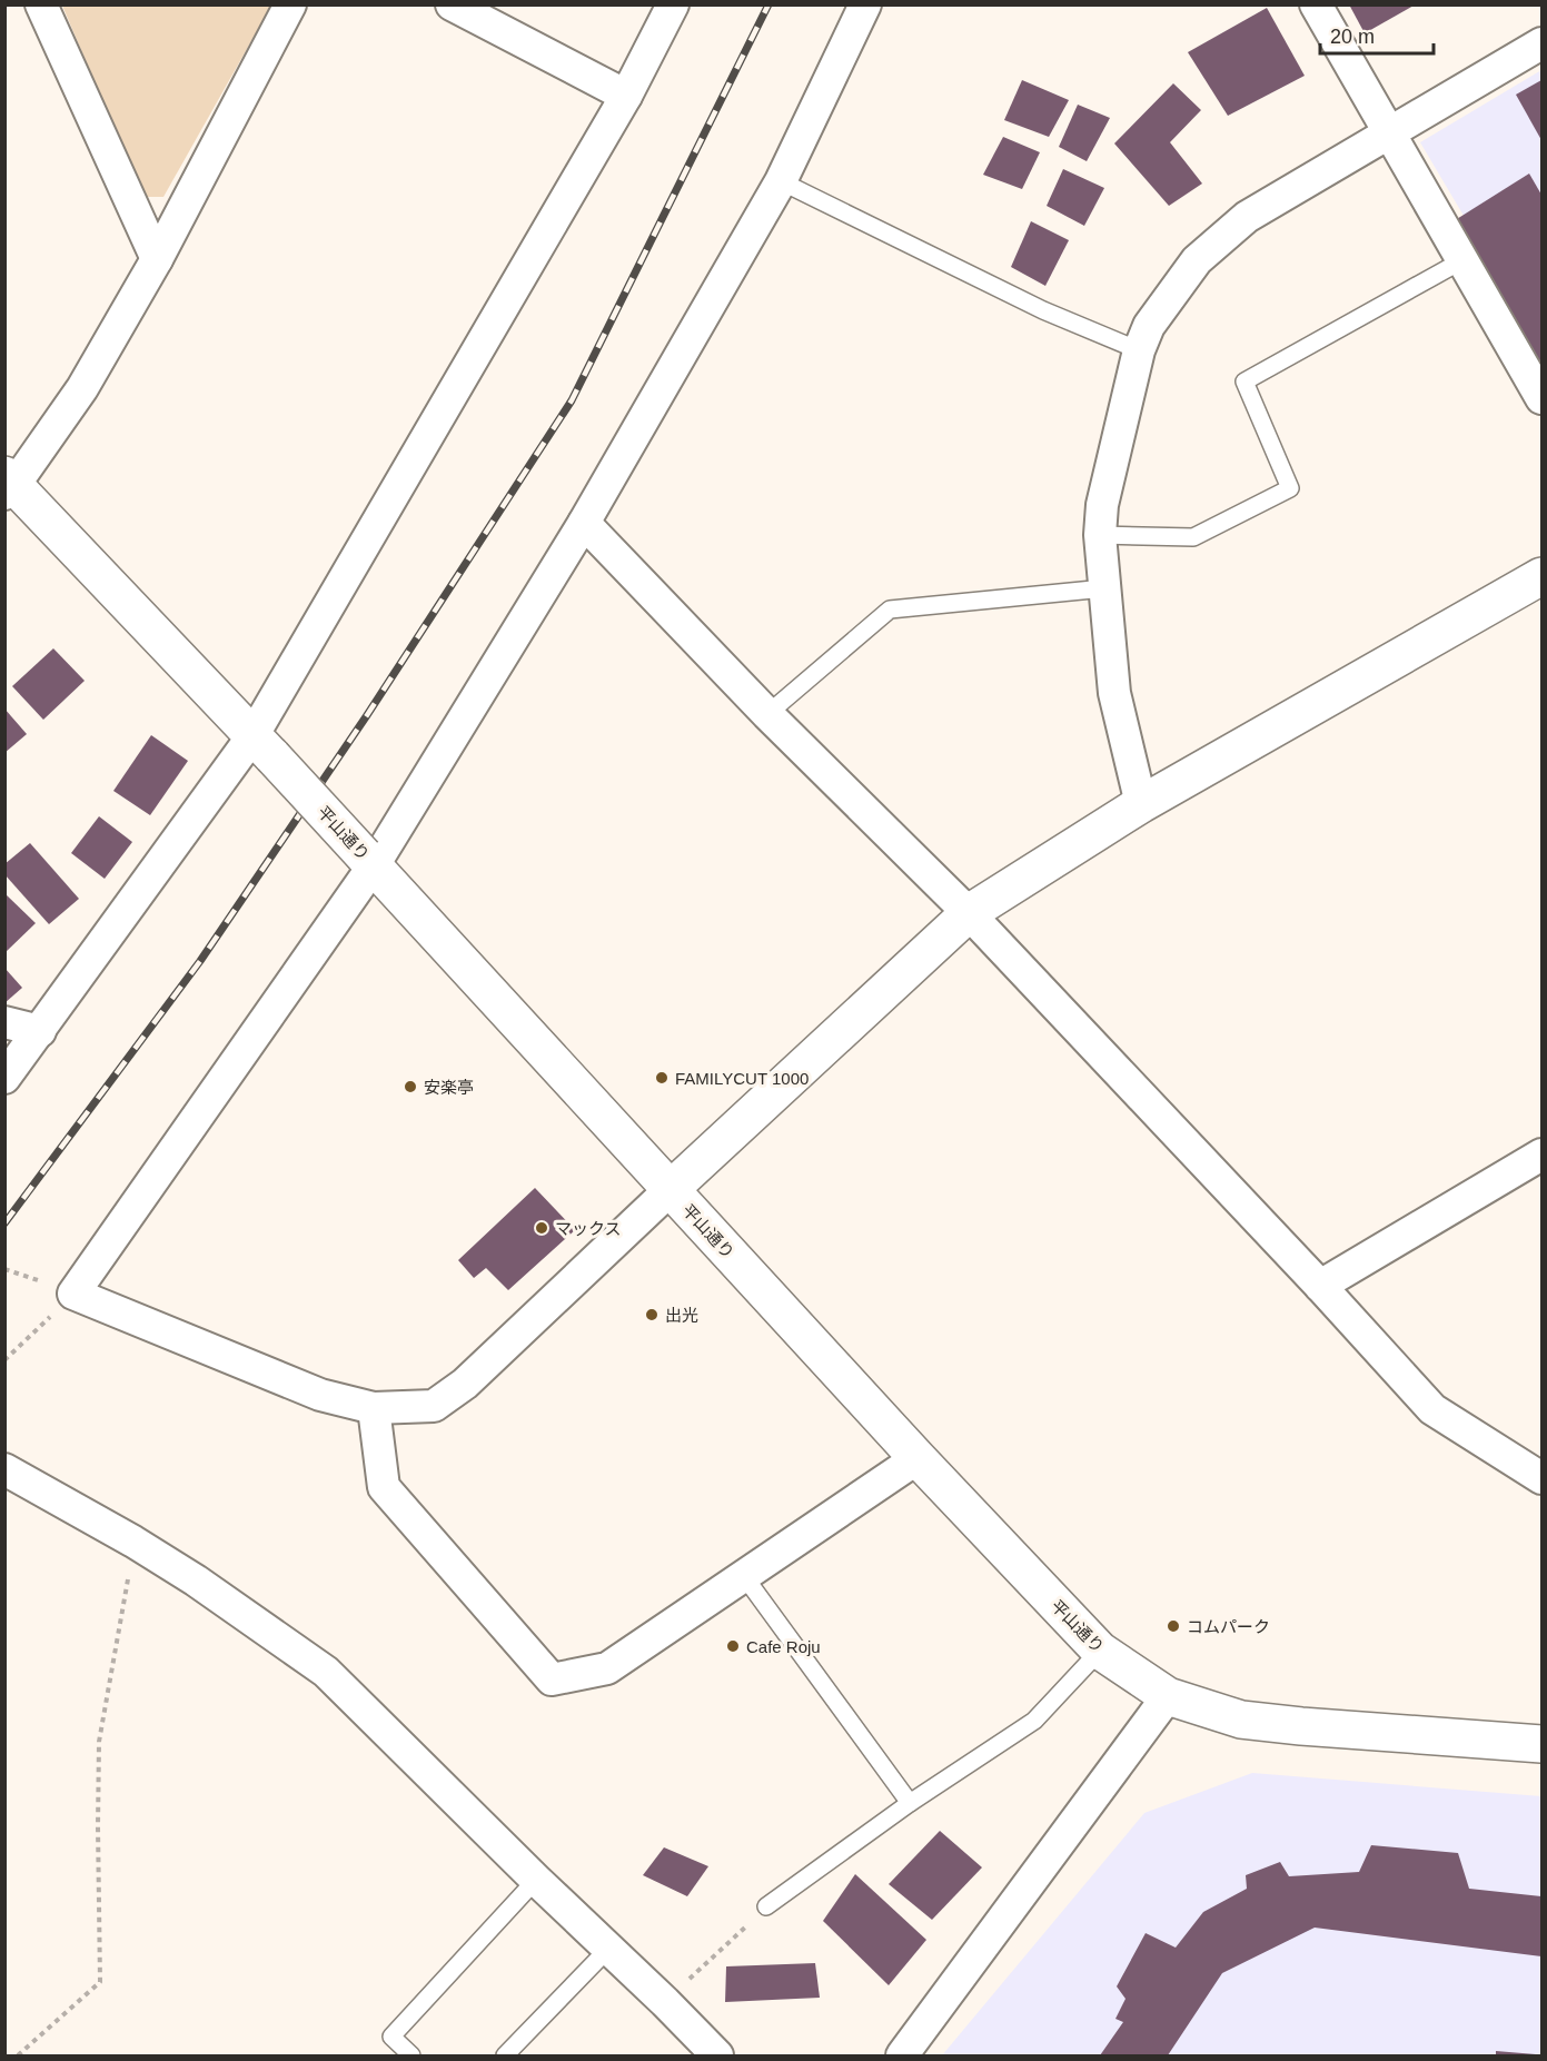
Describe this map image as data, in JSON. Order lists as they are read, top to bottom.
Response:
{
  "streets": {
    "main road": ["平山通り"]
  },
  "places": [
    "FAMILYCUT 1000",
    "安楽亭",
    "マックス",
    "出光",
    "コムパーク",
    "Cafe Roju"
  ],
  "scale_bar": "20 m"
}
